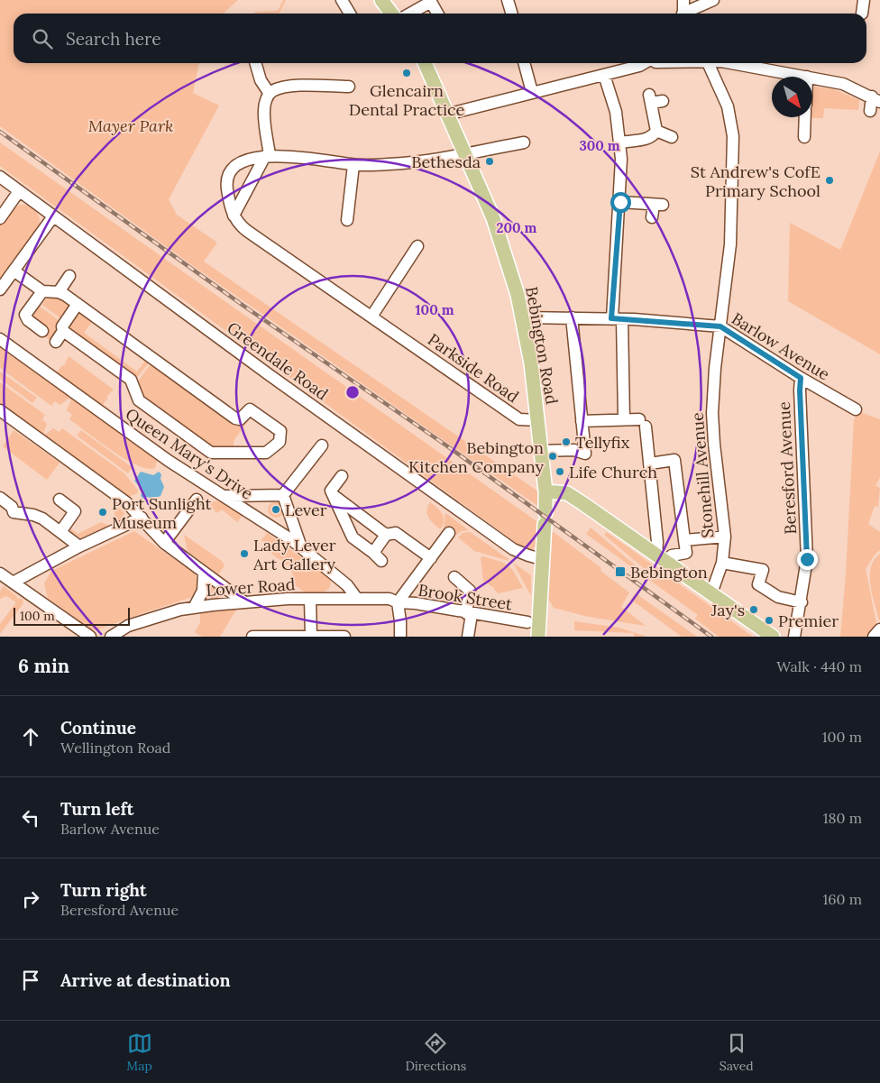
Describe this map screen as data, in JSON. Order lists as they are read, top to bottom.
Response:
{
  "streets": {
    "main road": ["Bebington Road"],
    "street": [
      "Barlow Avenue",
      "Greendale Road",
      "Parkside Road",
      "Queen Mary's Drive",
      "Beresford Avenue",
      "Stonehill Avenue",
      "Lower Road",
      "Brook Street"
    ]
  },
  "crossings": [
    ["Bebington Road", "Barlow Avenue"],
    ["Bebington Road", "Greendale Road"],
    ["Bebington Road", "Parkside Road"],
    ["Barlow Avenue", "Beresford Avenue"],
    ["Barlow Avenue", "Stonehill Avenue"],
    ["Queen Mary's Drive", "Lower Road"],
    ["Lower Road", "Brook Street"]
  ],
  "parks": ["Mayer Park"],
  "places": {
    "other": [
      "Glencairn Dental Practice",
      "Bethesda",
      "St Andrew's CofE Primary School",
      "Tellyfix",
      "Bebington Kitchen Company",
      "Life Church",
      "Lever",
      "Port Sunlight Museum",
      "Lady Lever Art Gallery",
      "Jay's",
      "Premier"
    ],
    "transit": ["Bebington"]
  },
  "scale_bar": "100 m",
  "north": "bottom right",
  "page": {
    "search": "Search here",
    "scale": "100 m",
    "heading": ["6 min", "Walk · 440 m"],
    "list": [
      ["Continue", "Wellington Road", "100 m"],
      ["Turn left", "Barlow Avenue", "180 m"],
      ["Turn right", "Beresford Avenue", "160 m"],
      "Arrive at destination"
    ],
    "nav": ["Map", "Directions", "Saved"]
  },
  "rings": ["300 m", "200 m", "100 m"]
}
